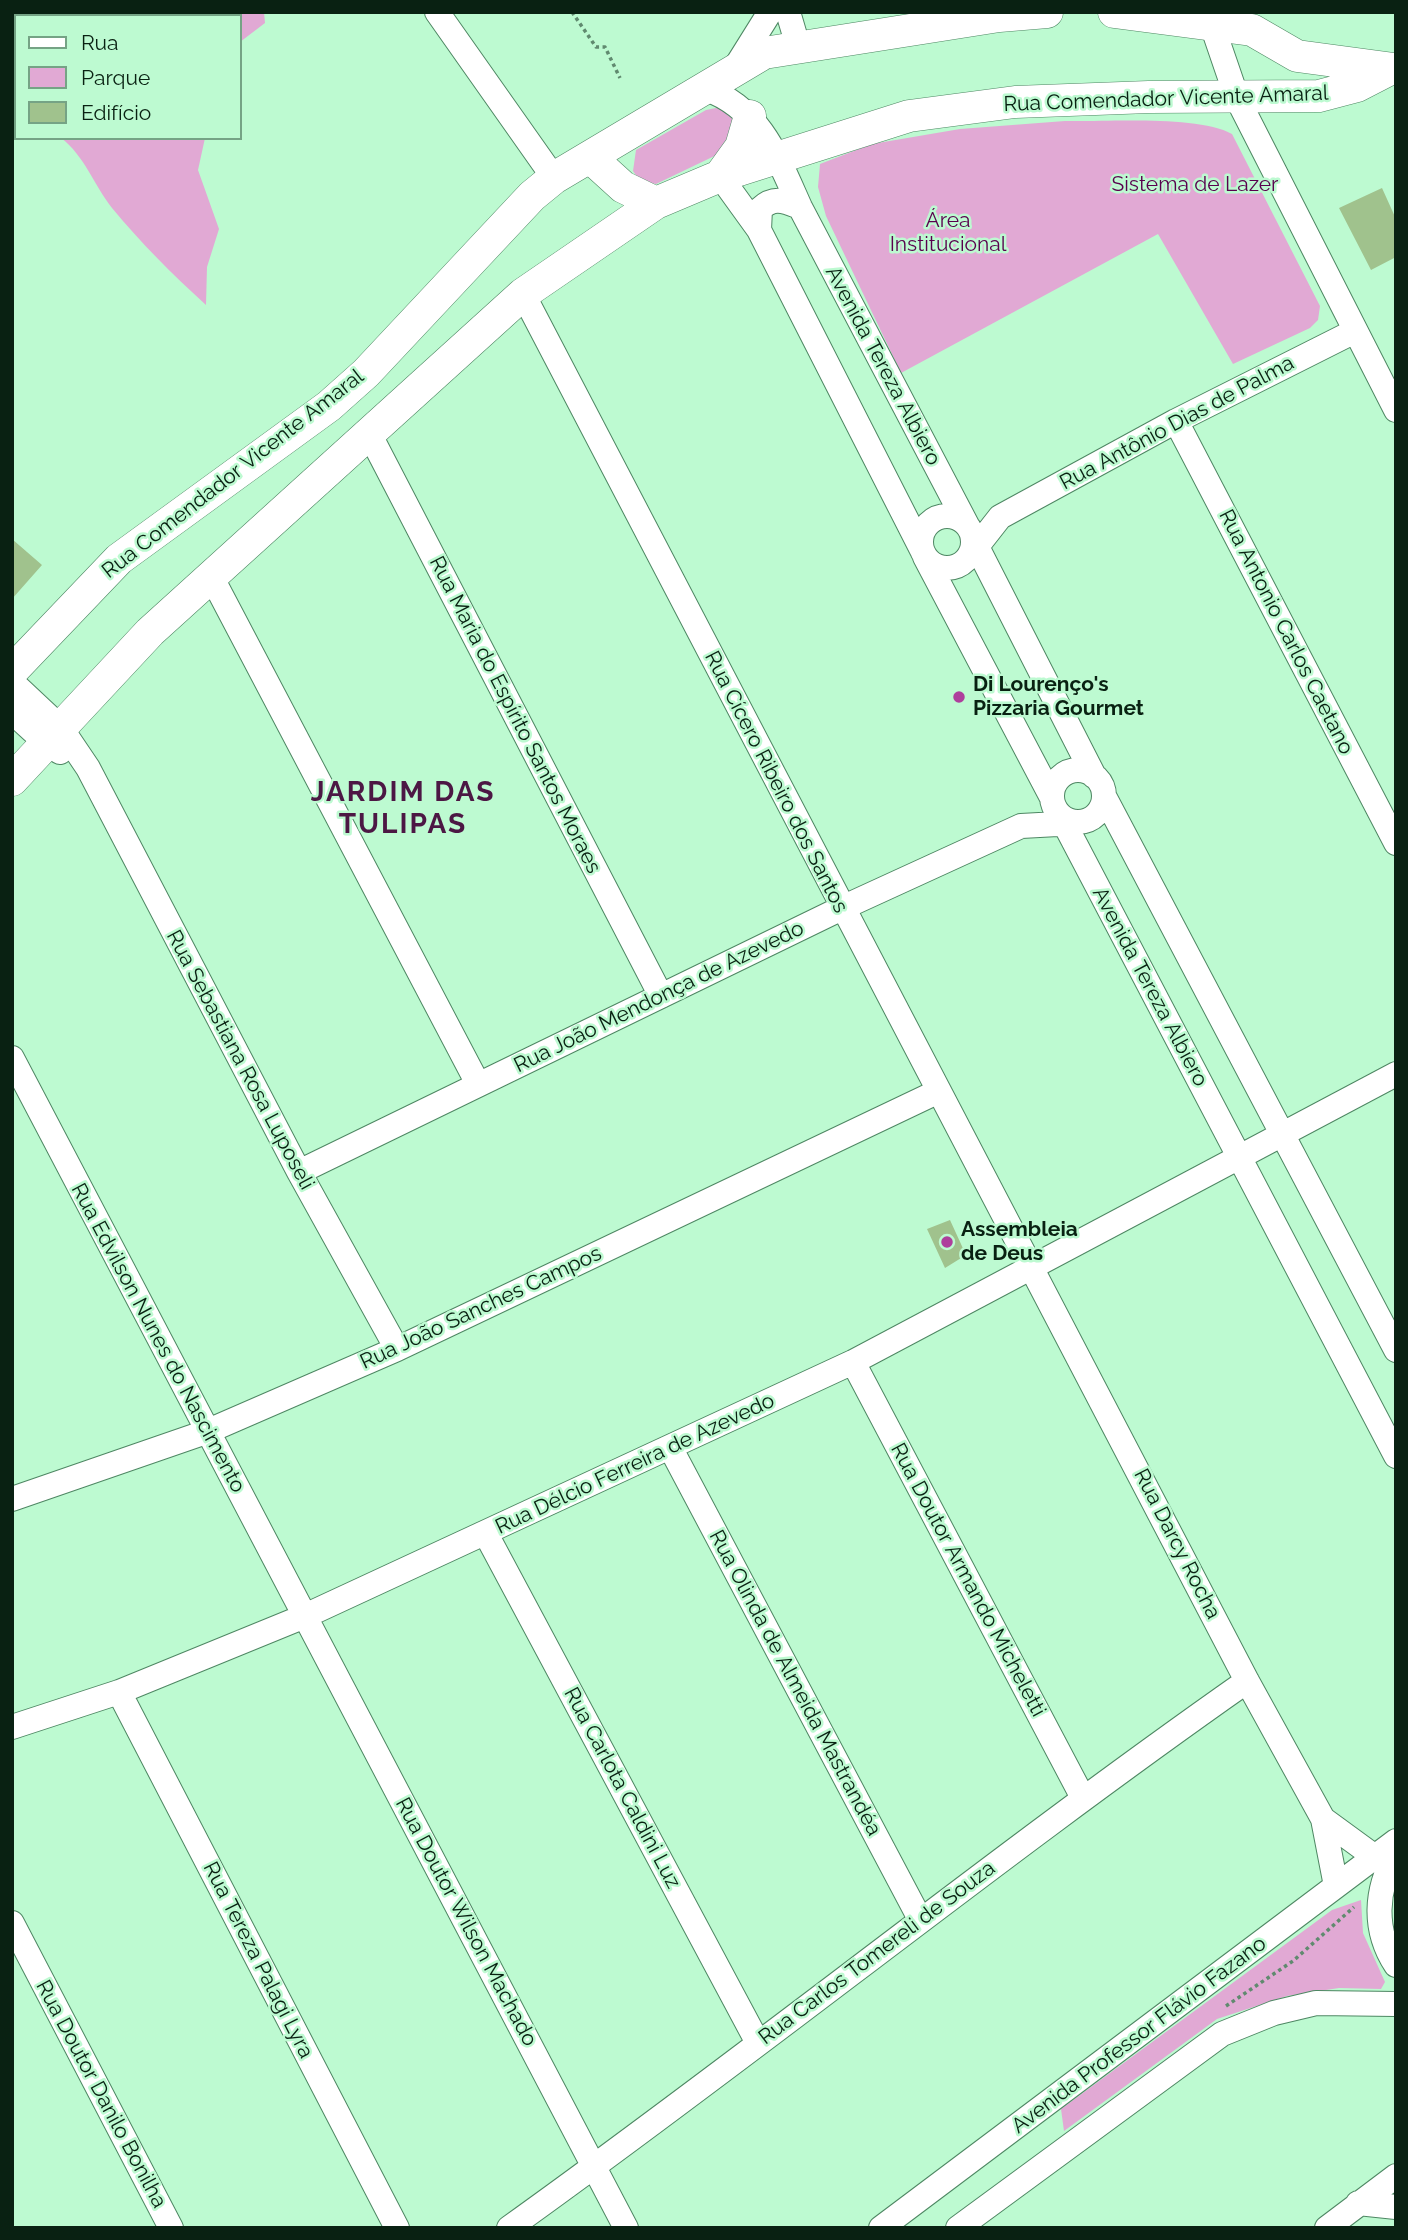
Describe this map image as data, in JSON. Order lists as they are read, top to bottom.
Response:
{
  "streets": {
    "main road": ["Rua Comendador Vicente Amaral"],
    "street": [
      "Avenida Tereza Albiero",
      "Rua Antônio Dias de Palma",
      "Rua Antonio Carlos Caetano",
      "Rua Maria do Espírito Santos Moraes",
      "Rua Cícero Ribeiro dos Santos",
      "Rua João Mendonça de Azevedo",
      "Rua Sebastiana Rosa Luposeli",
      "Rua João Sanches Campos",
      "Rua Edvilson Nunes do Nascimento",
      "Rua Délcio Ferreira de Azevedo",
      "Rua Darcy Rocha",
      "Rua Doutor Armando Micheletti",
      "Rua Olinda de Almeida Mastrandéa",
      "Rua Carlota Caldini Luz",
      "Rua Doutor Wilson Machado",
      "Rua Carlos Tomereli de Souza",
      "Rua Tereza Palagi Lyra",
      "Avenida Professor Flávio Fazano",
      "Rua Doutor Danilo Bonilha"
    ]
  },
  "crossings": [
    ["Rua Comendador Vicente Amaral", "Avenida Tereza Albiero"],
    ["Rua Comendador Vicente Amaral", "Rua Maria do Espírito Santos Moraes"],
    ["Rua Comendador Vicente Amaral", "Rua Cícero Ribeiro dos Santos"],
    ["Rua Comendador Vicente Amaral", "Rua Sebastiana Rosa Luposeli"],
    ["Avenida Tereza Albiero", "Rua Antônio Dias de Palma"],
    ["Avenida Tereza Albiero", "Rua João Mendonça de Azevedo"],
    ["Avenida Tereza Albiero", "Rua Délcio Ferreira de Azevedo"],
    ["Rua Antônio Dias de Palma", "Rua Antonio Carlos Caetano"],
    ["Rua Maria do Espírito Santos Moraes", "Rua João Mendonça de Azevedo"],
    ["Rua Cícero Ribeiro dos Santos", "Rua João Mendonça de Azevedo"],
    ["Rua Cícero Ribeiro dos Santos", "Rua João Sanches Campos"],
    ["Rua Cícero Ribeiro dos Santos", "Rua Délcio Ferreira de Azevedo"],
    ["Rua Cícero Ribeiro dos Santos", "Rua Darcy Rocha"],
    ["Rua João Mendonça de Azevedo", "Rua Sebastiana Rosa Luposeli"],
    ["Rua Sebastiana Rosa Luposeli", "Rua João Sanches Campos"],
    ["Rua João Sanches Campos", "Rua Edvilson Nunes do Nascimento"],
    ["Rua Edvilson Nunes do Nascimento", "Rua Délcio Ferreira de Azevedo"],
    ["Rua Edvilson Nunes do Nascimento", "Rua Doutor Wilson Machado"],
    ["Rua Délcio Ferreira de Azevedo", "Rua Darcy Rocha"],
    ["Rua Délcio Ferreira de Azevedo", "Rua Doutor Armando Micheletti"],
    ["Rua Délcio Ferreira de Azevedo", "Rua Olinda de Almeida Mastrandéa"],
    ["Rua Délcio Ferreira de Azevedo", "Rua Carlota Caldini Luz"],
    ["Rua Délcio Ferreira de Azevedo", "Rua Doutor Wilson Machado"],
    ["Rua Délcio Ferreira de Azevedo", "Rua Tereza Palagi Lyra"],
    ["Rua Darcy Rocha", "Rua Carlos Tomereli de Souza"],
    ["Rua Darcy Rocha", "Avenida Professor Flávio Fazano"],
    ["Rua Doutor Armando Micheletti", "Rua Carlos Tomereli de Souza"],
    ["Rua Olinda de Almeida Mastrandéa", "Rua Carlos Tomereli de Souza"],
    ["Rua Carlota Caldini Luz", "Rua Carlos Tomereli de Souza"],
    ["Rua Doutor Wilson Machado", "Rua Carlos Tomereli de Souza"]
  ],
  "districts": ["JARDIM DAS TULIPAS"],
  "parks": ["Sistema de Lazer", "Área Institucional"],
  "places": ["Di Lourenço's Pizzaria Gourmet", "Assembleia de Deus"],
  "legend": ["Rua", "Parque", "Edifício"]
}
